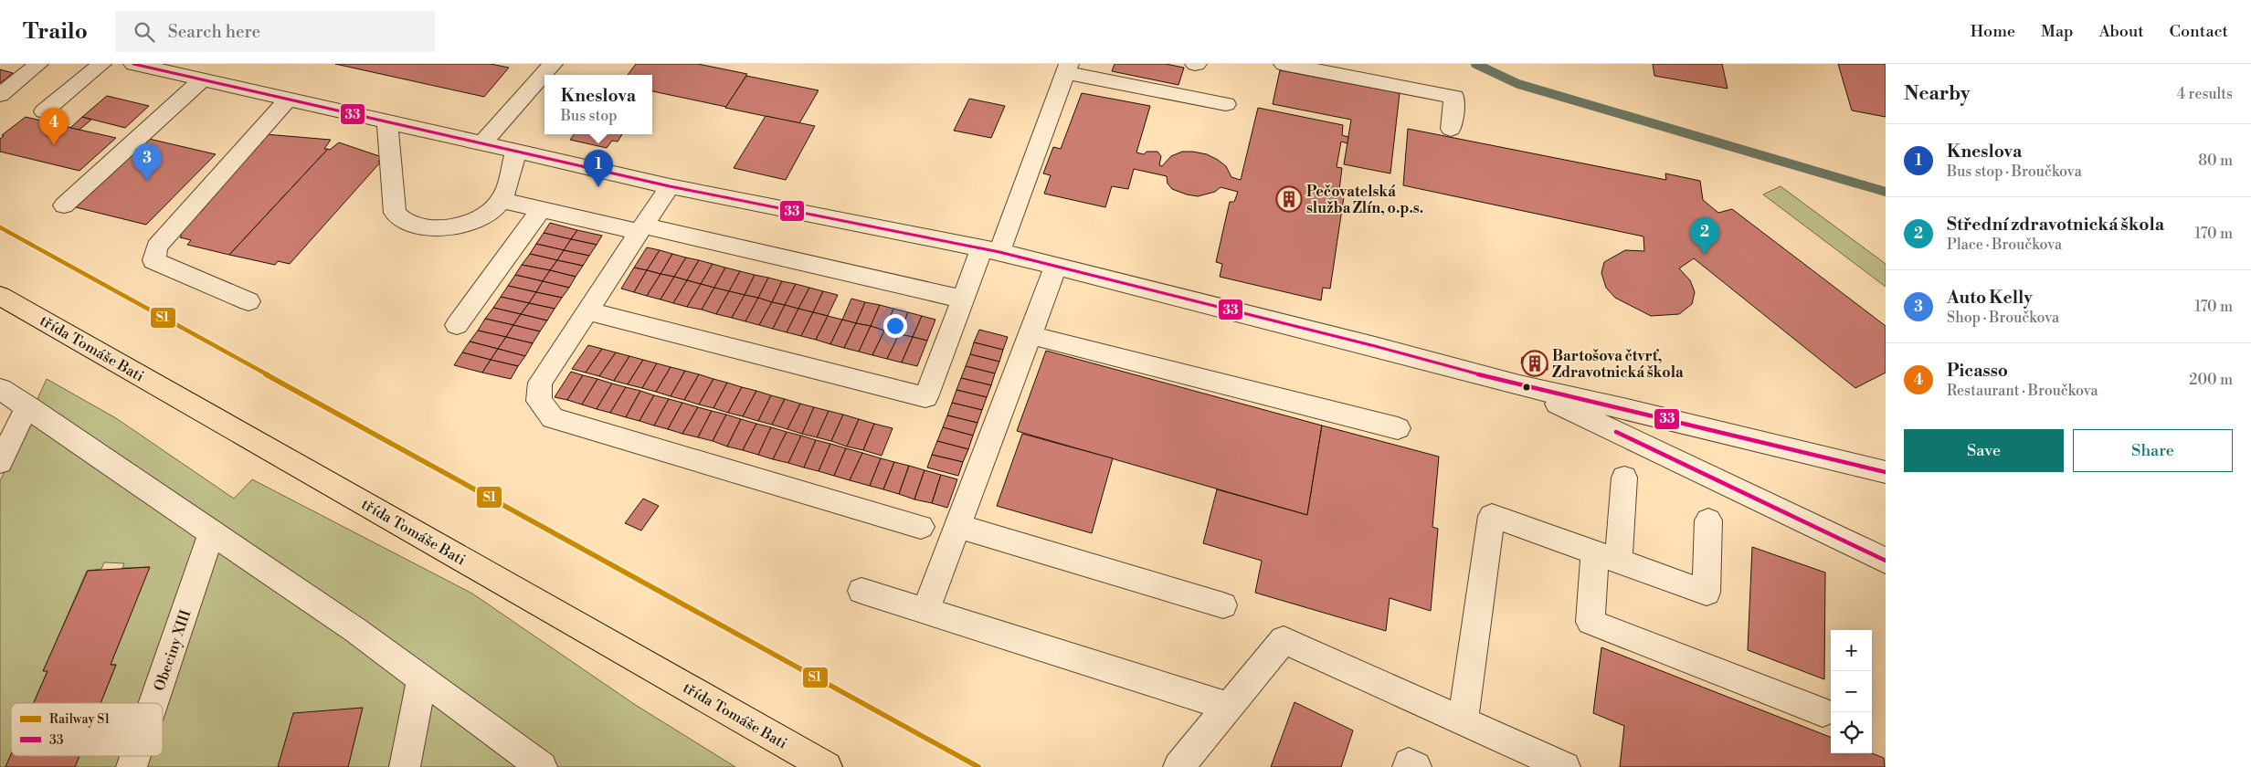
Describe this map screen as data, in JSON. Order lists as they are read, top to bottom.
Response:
{
  "streets": {
    "main road": ["třída Tomáše Bati"],
    "street": ["Obeciny XIII"]
  },
  "places": {
    "building": ["Pečovatelská služba Zlín, o.p.s.", "Bartošova čtvrť, Zdravotnická škola"]
  },
  "lines": ["transit line 33", "rail line S1"],
  "legend": ["Railway S1", "33"],
  "page": {
    "header": "Trailo",
    "search": "Search here",
    "nav": [
      "Home",
      "Map",
      "About",
      "Contact"
    ],
    "heading": ["Nearby", "4 results"],
    "popup": ["Kneslova", "Bus stop"],
    "pins": [
      "4",
      "3",
      "1",
      "2"
    ],
    "list": [
      {
        "mark": "1",
        "name": "Kneslova",
        "note": "Bus stop · Broučkova",
        "value": "80 m"
      },
      {
        "mark": "2",
        "name": "Střední zdravotnická škola",
        "note": "Place · Broučkova",
        "value": "170 m"
      },
      {
        "mark": "3",
        "name": "Auto Kelly",
        "note": "Shop · Broučkova",
        "value": "170 m"
      },
      {
        "mark": "4",
        "name": "Picasso",
        "note": "Restaurant · Broučkova",
        "value": "200 m"
      }
    ],
    "buttons": ["Save", "Share"],
    "map_buttons": ["+", "−"]
  }
}
